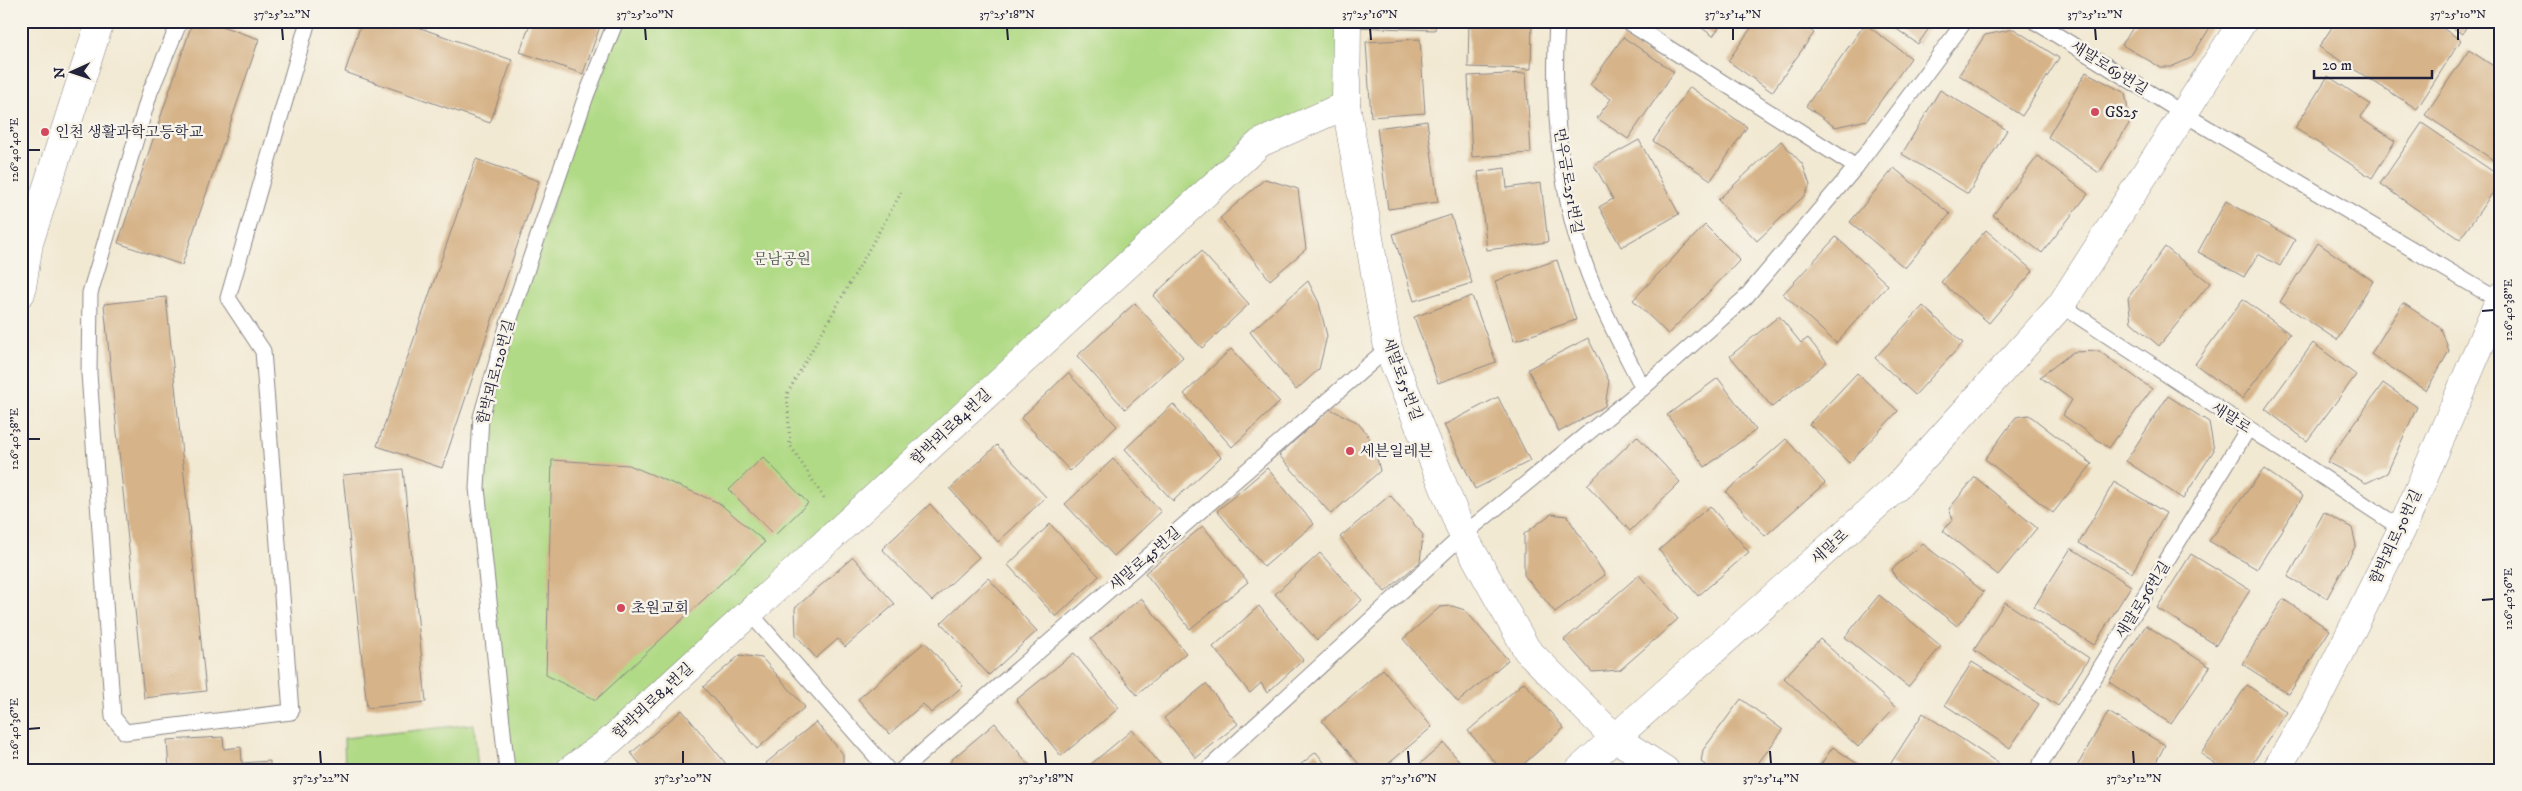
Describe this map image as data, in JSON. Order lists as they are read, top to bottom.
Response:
{
  "streets": {
    "street": [
      "새말로55번길",
      "새말로",
      "함박뫼로84번길",
      "함박뫼로50번길"
    ],
    "lane": [
      "새말로69번길",
      "먼우금로251번길",
      "함박뫼로120번길",
      "새말로45번길",
      "새말로56번길"
    ]
  },
  "crossings": [
    ["새말로69번길", "새말로"],
    ["새말로55번길", "새말로"],
    ["새말로55번길", "함박뫼로84번길"],
    ["새말로55번길", "새말로45번길"],
    ["새말로", "함박뫼로50번길"],
    ["새말로", "새말로56번길"]
  ],
  "parks": ["문남공원"],
  "places": [
    "GS25",
    "인천 생활과학고등학교",
    "세븐일레븐",
    "초원교회"
  ],
  "scale_bar": "20 m",
  "north": "left",
  "coordinates": [
    "37°25'22\"N",
    "37°25'20\"N",
    "37°25'18\"N",
    "37°25'16\"N",
    "37°25'14\"N",
    "37°25'12\"N",
    "37°25'10\"N",
    "126°40'40\"E",
    "126°40'38\"E",
    "126°40'36\"E"
  ]
}
